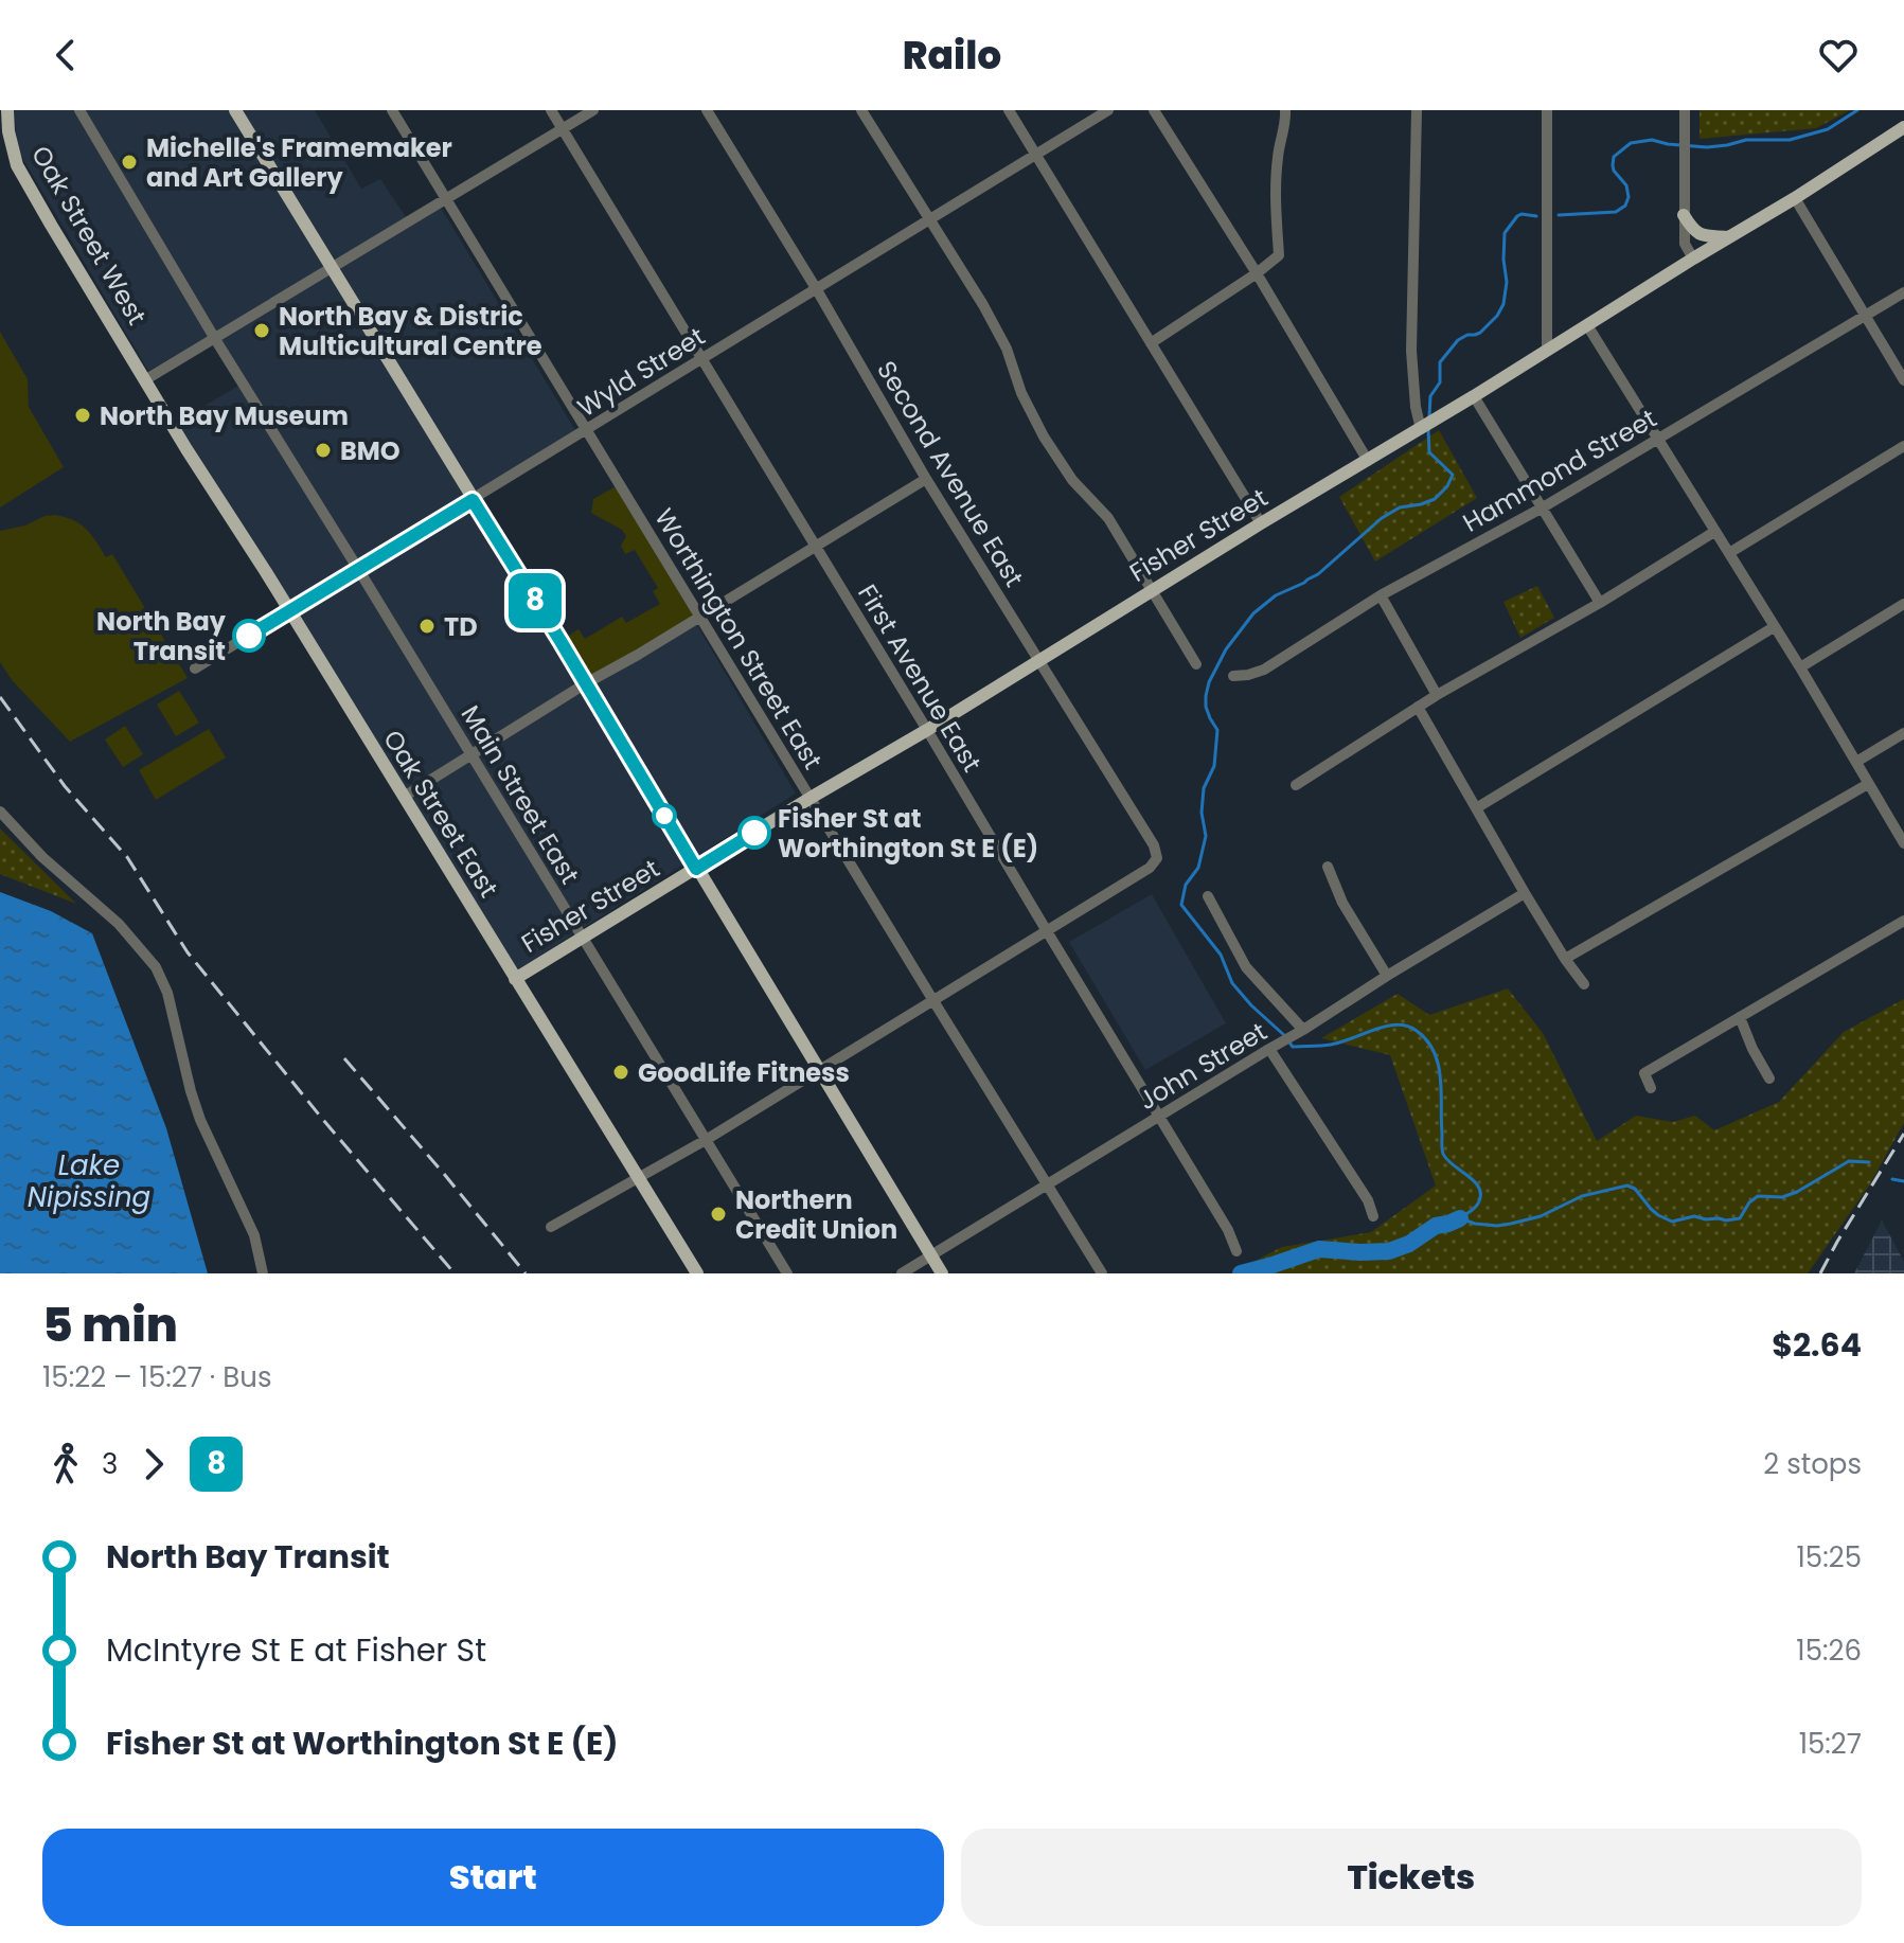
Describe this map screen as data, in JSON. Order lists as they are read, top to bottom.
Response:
{
  "streets": {
    "main road": ["Oak Street West", "Fisher Street", "Oak Street East"],
    "street": [
      "Wyld Street",
      "Hammond Street",
      "Second Avenue East",
      "Worthington Street East",
      "First Avenue East",
      "Main Street East",
      "John Street"
    ]
  },
  "crossings": [
    ["Oak Street West", "Oak Street East"],
    ["Wyld Street", "Second Avenue East"],
    ["Wyld Street", "Worthington Street East"],
    ["Wyld Street", "First Avenue East"],
    ["Wyld Street", "Main Street East"],
    ["Wyld Street", "Oak Street East"],
    ["Second Avenue East", "Fisher Street"],
    ["Second Avenue East", "First Avenue East"],
    ["Fisher Street", "Worthington Street East"],
    ["Fisher Street", "First Avenue East"],
    ["Fisher Street", "Main Street East"],
    ["Fisher Street", "Oak Street East"],
    ["Worthington Street East", "John Street"],
    ["First Avenue East", "John Street"]
  ],
  "water": ["Lake Nipissing"],
  "places": [
    "Michelle's Framemaker and Art Gallery",
    "North Bay & Distric Multicultural Centre",
    "North Bay Museum",
    "BMO",
    "TD",
    "North Bay Transit",
    "Fisher St at Worthington St E (E)",
    "GoodLife Fitness",
    "Northern Credit Union"
  ],
  "lines": ["bus line 8"],
  "page": {
    "header": "Railo",
    "on_map": "8",
    "heading": ["5 min", "15:22 – 15:27 · Bus", "$2.64"],
    "legs": ["3", "8", "2 stops"],
    "list": [
      {
        "name": "North Bay Transit",
        "value": "15:25"
      },
      {
        "name": "McIntyre St E at Fisher St",
        "value": "15:26"
      },
      {
        "name": "Fisher St at Worthington St E (E)",
        "value": "15:27"
      }
    ],
    "buttons": ["Start", "Tickets"]
  }
}
